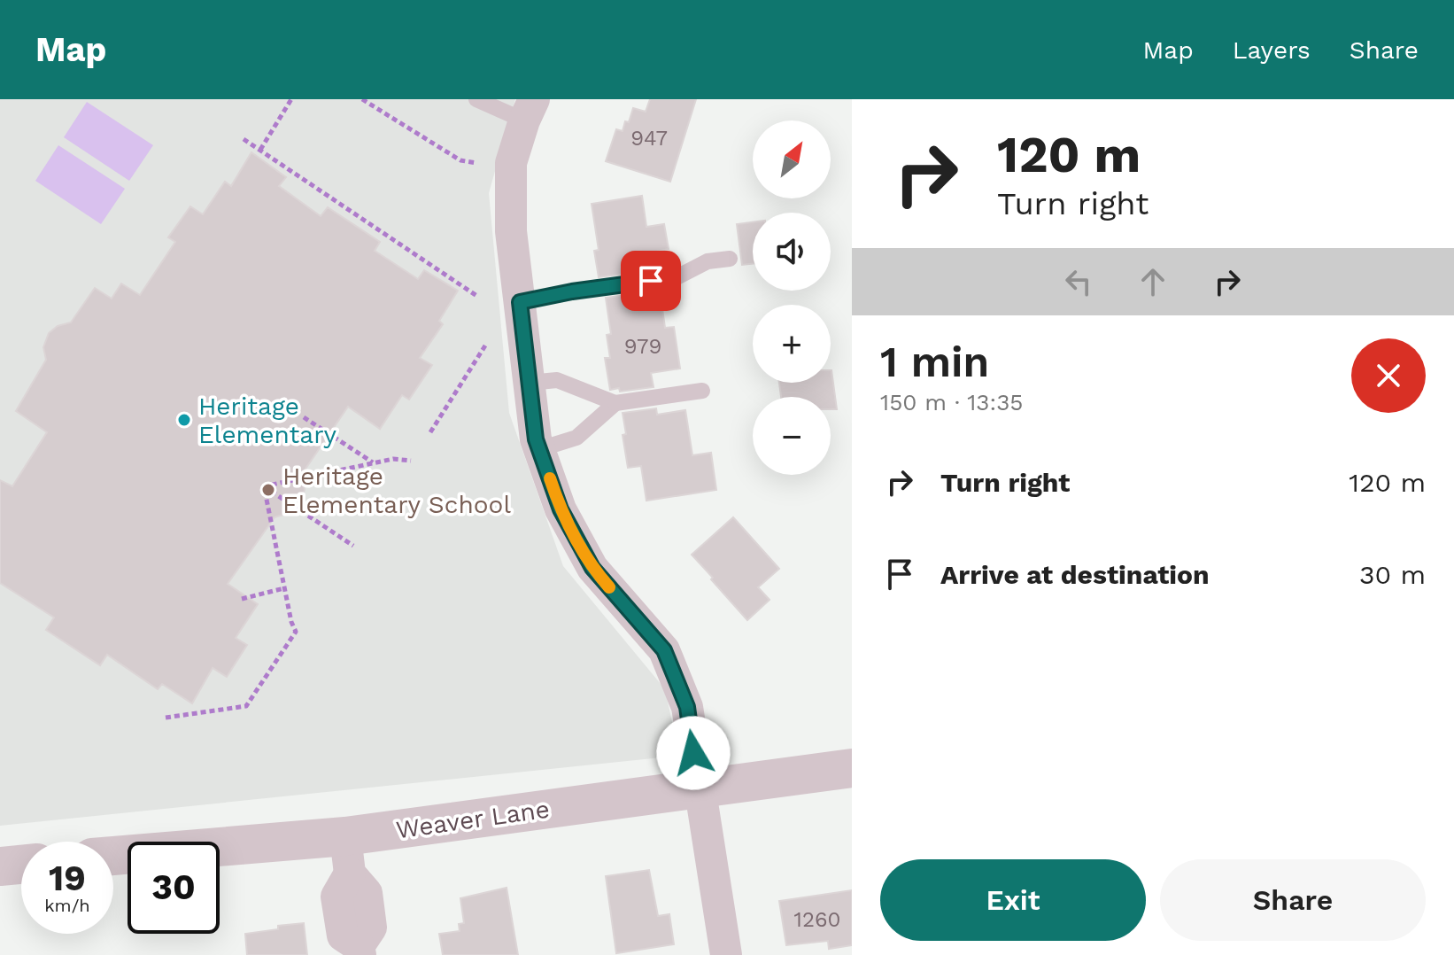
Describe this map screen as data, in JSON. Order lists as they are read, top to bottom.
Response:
{
  "streets": {
    "street": ["Weaver Lane"]
  },
  "places": ["Heritage Elementary", "Heritage Elementary School"],
  "house_numbers": ["947", "979", "1260"],
  "north": "top right",
  "page": {
    "header": "Map",
    "nav": ["Map", "Layers", "Share"],
    "turn": ["120 m", "Turn right"],
    "map_buttons": ["+", "−"],
    "heading": ["1 min", "150 m · 13:35"],
    "list": [
      {
        "name": "Turn right",
        "value": "120 m"
      },
      {
        "name": "Arrive at destination",
        "value": "30 m"
      }
    ],
    "speed": "19 km/h",
    "limit": "30",
    "buttons": ["Exit", "Share"]
  }
}
